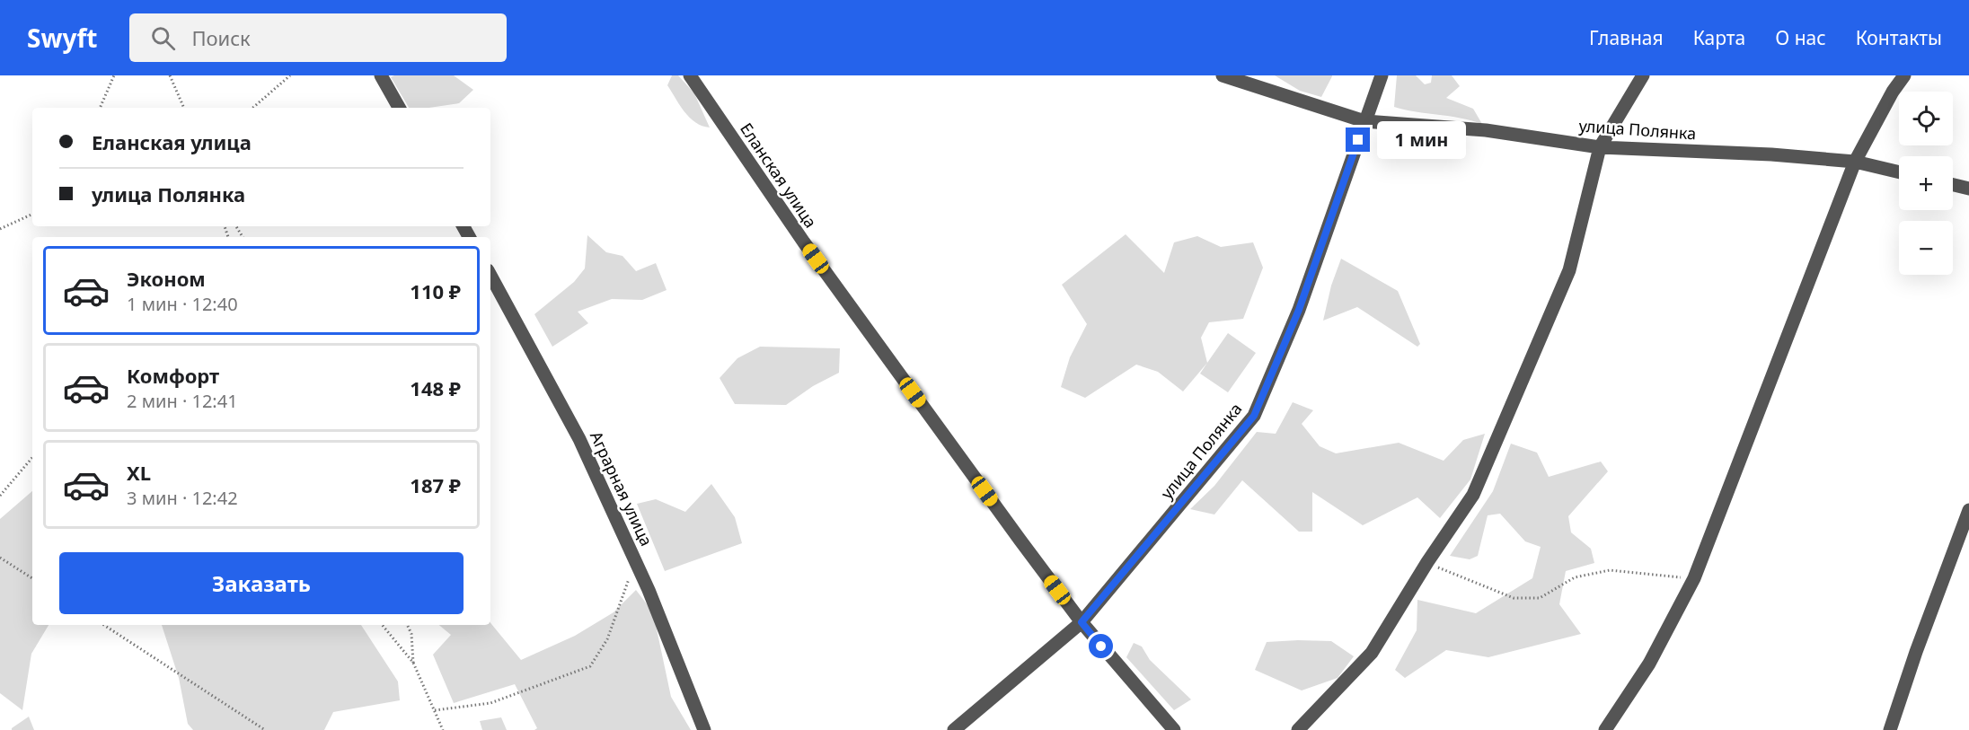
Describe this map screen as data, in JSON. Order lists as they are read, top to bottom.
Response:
{
  "streets": {
    "street": ["улица Полянка", "Еланская улица", "Аграрная улица"]
  },
  "crossings": [
    ["улица Полянка", "Еланская улица"]
  ],
  "page": {
    "header": "Swyft",
    "search": "Поиск",
    "nav": [
      "Главная",
      "Карта",
      "О нас",
      "Контакты"
    ],
    "map_buttons": ["+", "−"],
    "banner": ["Еланская улица", "улица Полянка"],
    "bubble": "1 мин",
    "list": [
      {
        "name": "Эконом",
        "note": "1 мин · 12:40",
        "value": "110 ₽"
      },
      {
        "name": "Комфорт",
        "note": "2 мин · 12:41",
        "value": "148 ₽"
      },
      {
        "name": "XL",
        "note": "3 мин · 12:42",
        "value": "187 ₽"
      }
    ],
    "buttons": "Заказать"
  }
}
